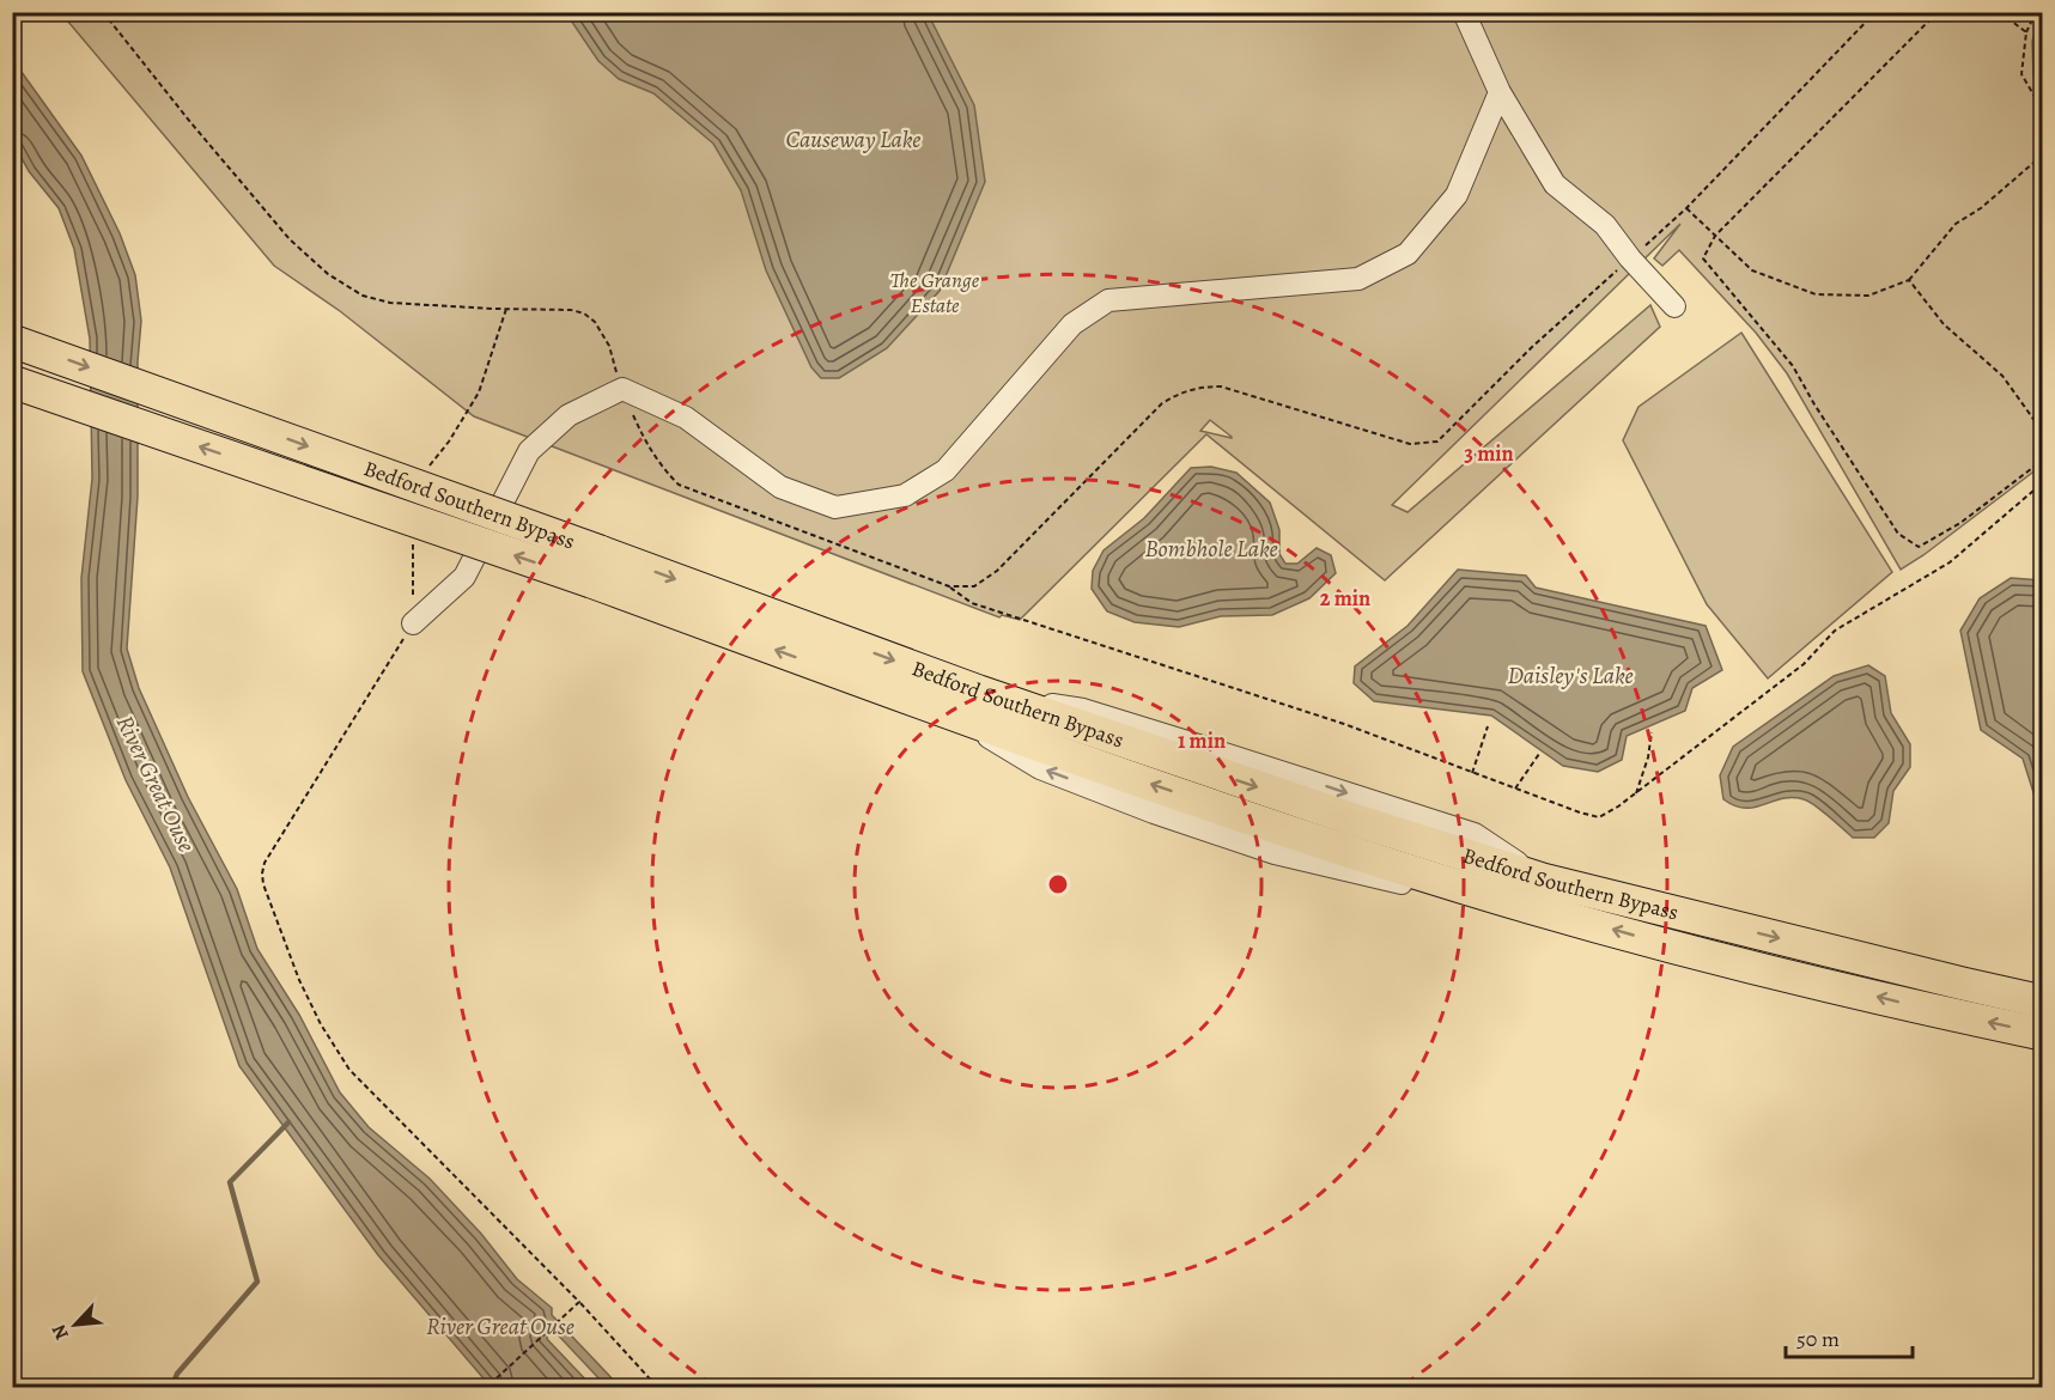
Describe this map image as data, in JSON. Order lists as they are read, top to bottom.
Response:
{
  "streets": {
    "highway": ["Bedford Southern Bypass"]
  },
  "water": [
    "Causeway Lake",
    "Bombhole Lake",
    "Daisley's Lake",
    "River Great Ouse"
  ],
  "parks": ["The Grange Estate"],
  "scale_bar": "50 m",
  "north": "bottom left",
  "rings": ["3 min", "2 min", "1 min"]
}
